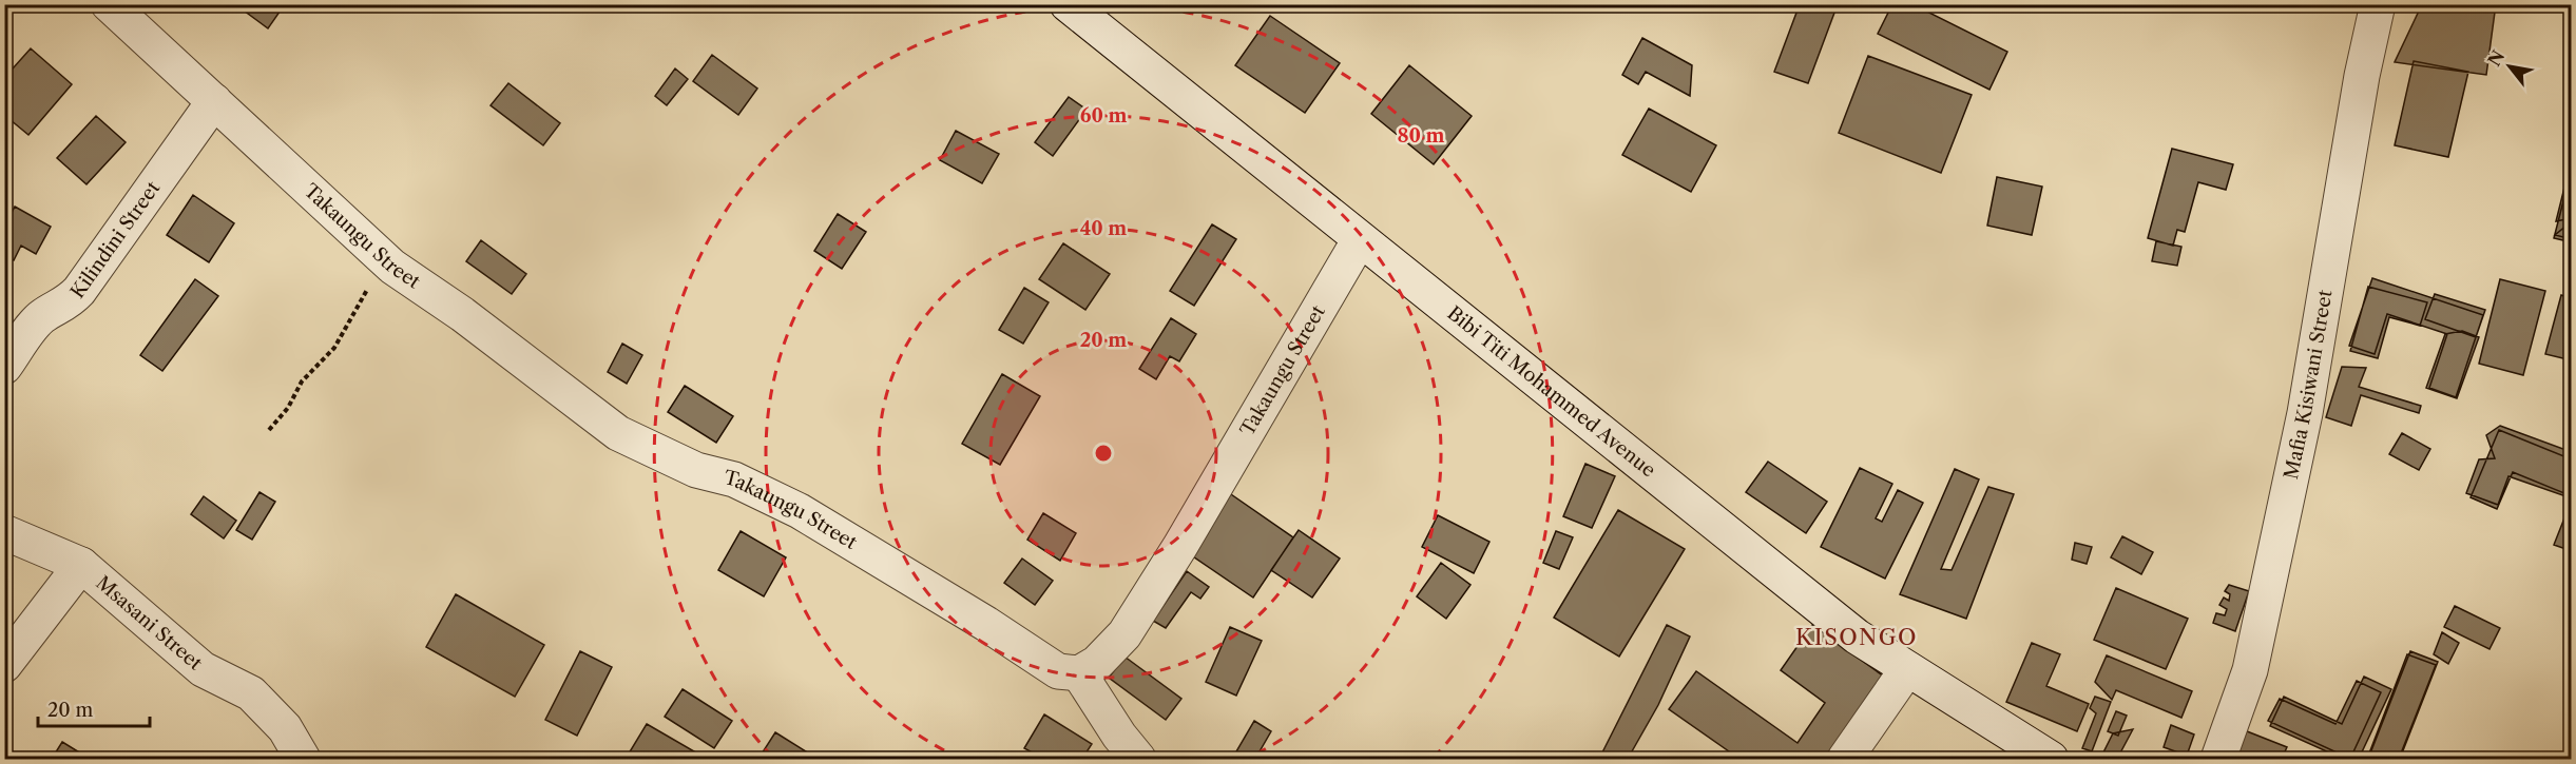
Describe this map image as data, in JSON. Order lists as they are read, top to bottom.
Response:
{
  "streets": {
    "street": [
      "Takaungu Street",
      "Kilindini Street",
      "Mafia Kisiwani Street",
      "Bibi Titi Mohammed Avenue",
      "Msasani Street"
    ]
  },
  "crossings": [
    ["Takaungu Street", "Kilindini Street"],
    ["Takaungu Street", "Bibi Titi Mohammed Avenue"]
  ],
  "districts": ["KISONGO"],
  "scale_bar": "20 m",
  "north": "top left",
  "rings": [
    "60 m",
    "80 m",
    "40 m",
    "20 m"
  ]
}
